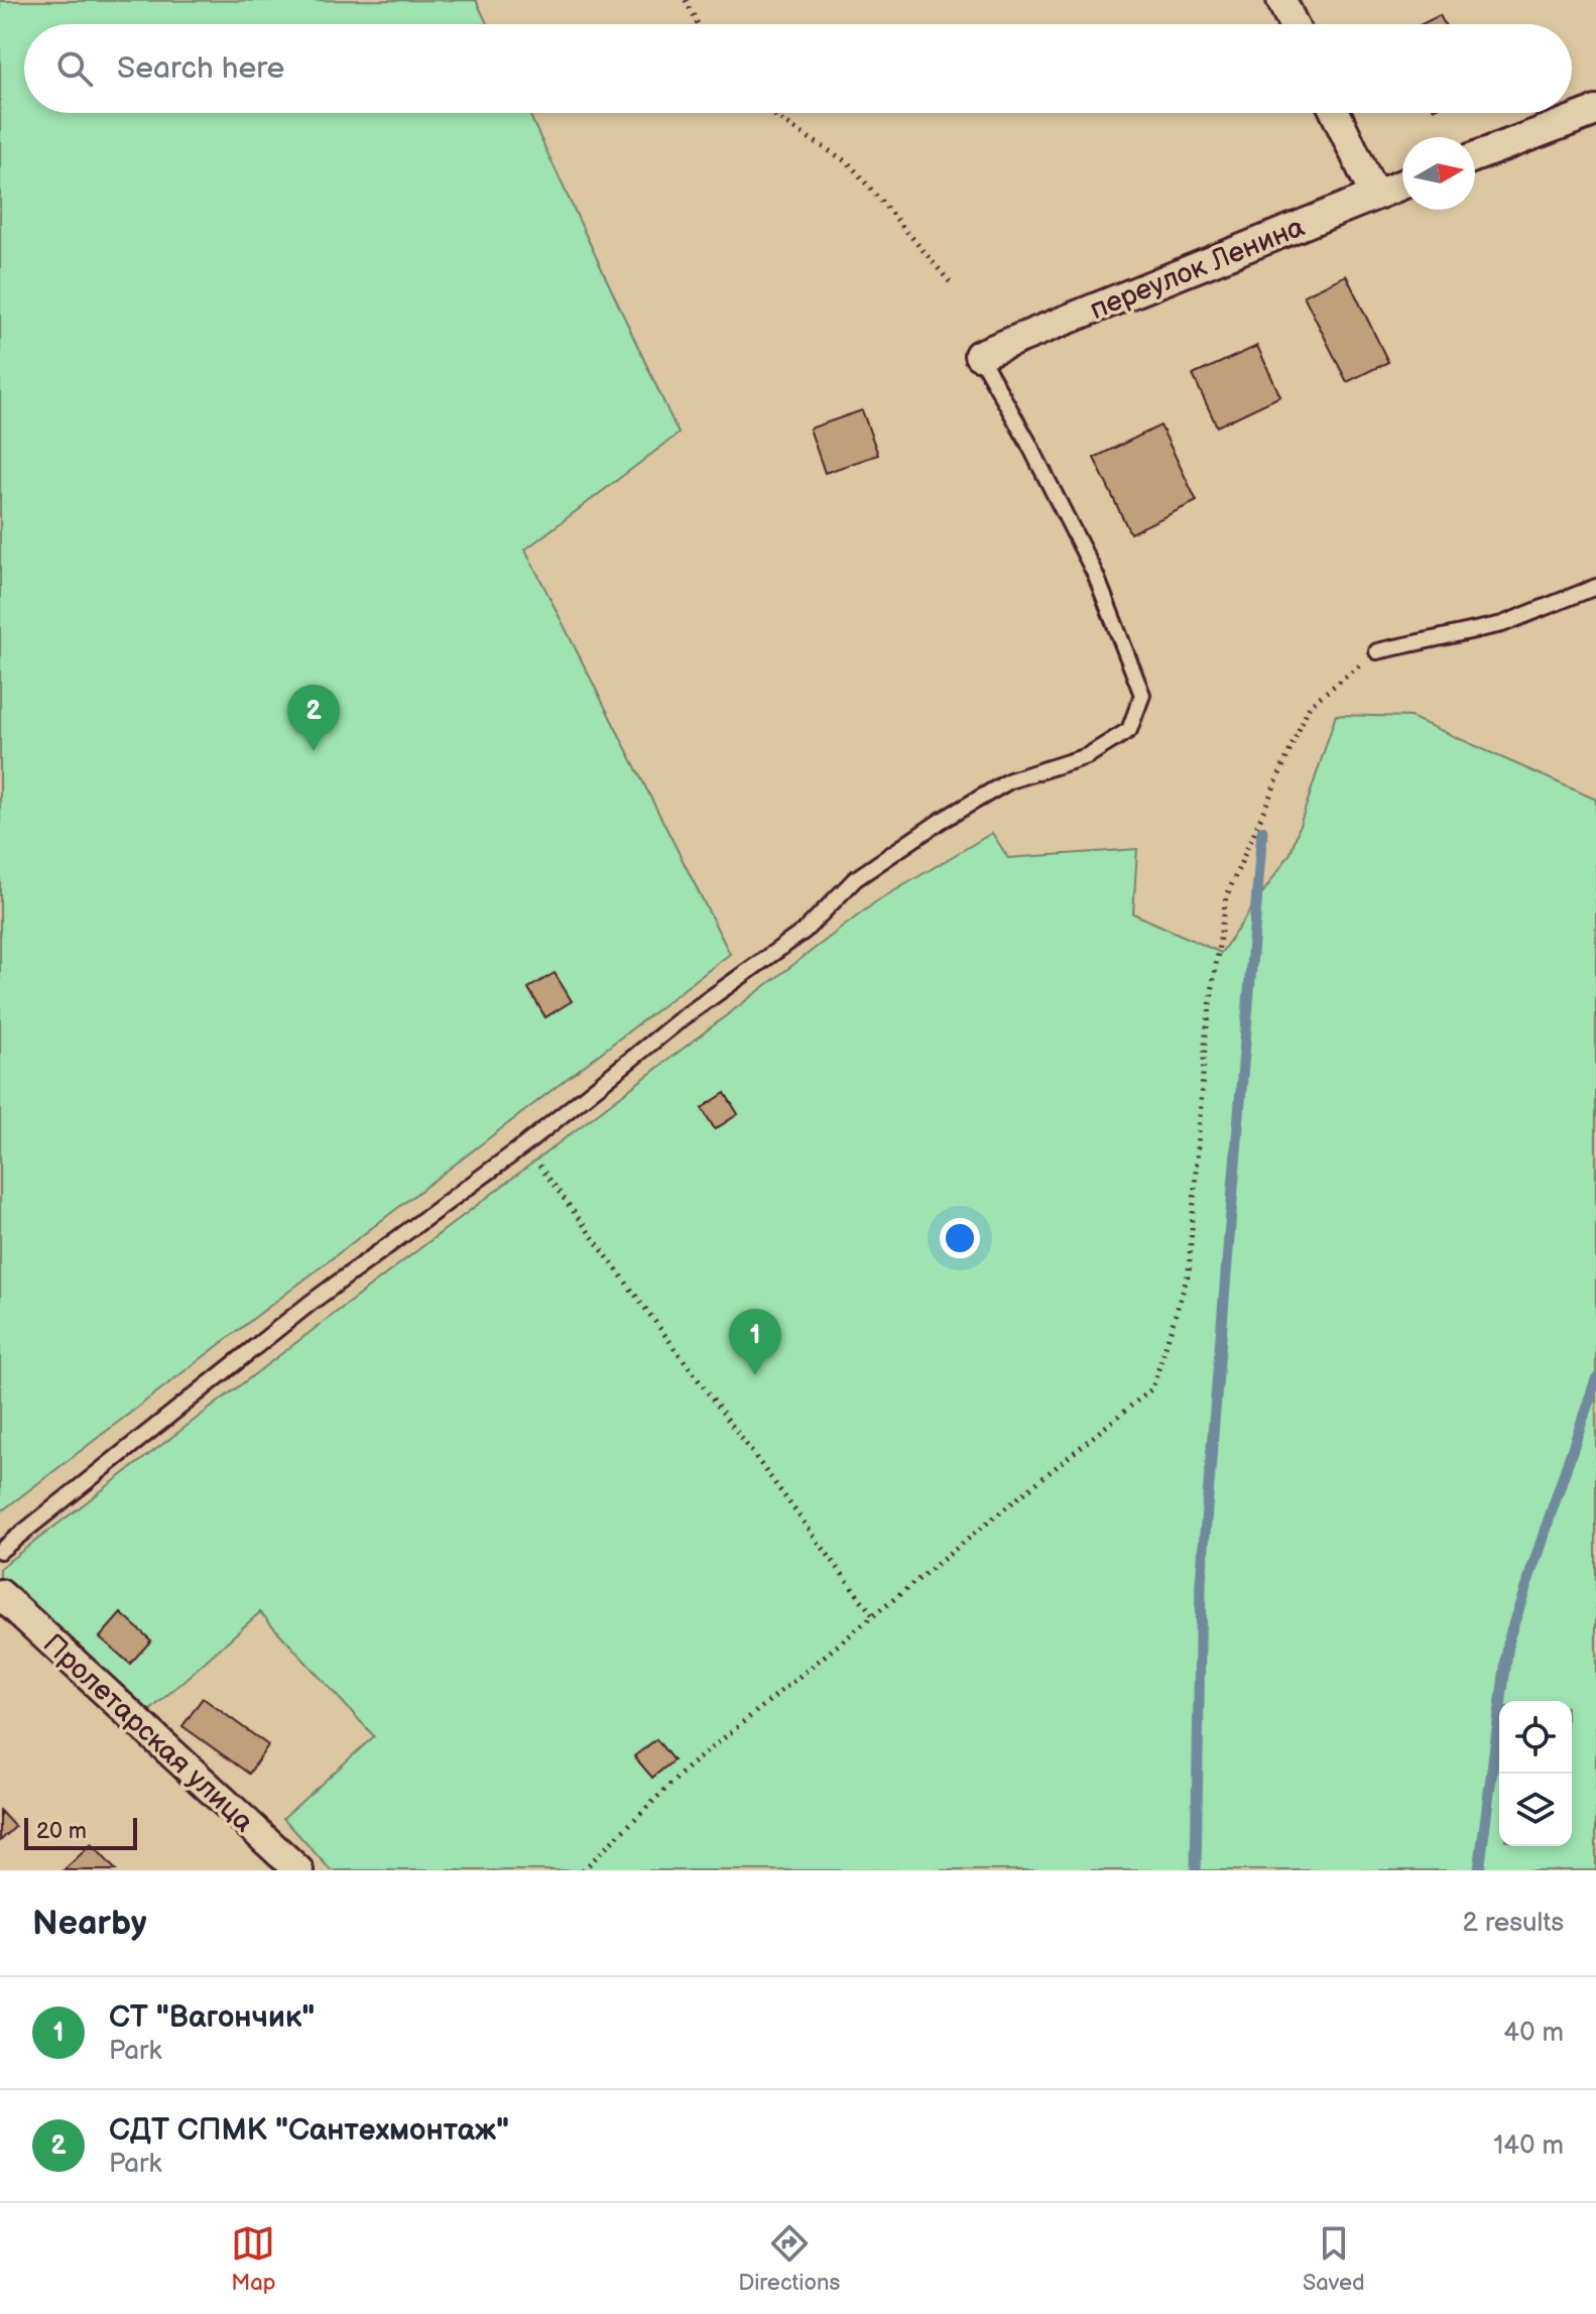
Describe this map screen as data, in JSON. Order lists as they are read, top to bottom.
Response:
{
  "streets": {
    "street": ["переулок Ленина", "Пролетарская улица"]
  },
  "scale_bar": "20 m",
  "north": "right",
  "page": {
    "search": "Search here",
    "pins": ["2", "1"],
    "scale": "20 m",
    "heading": ["Nearby", "2 results"],
    "list": [
      {
        "mark": "1",
        "name": "СТ \"Вагончик\"",
        "note": "Park",
        "value": "40 m"
      },
      {
        "mark": "2",
        "name": "СДТ СПМК \"Сантехмонтаж\"",
        "note": "Park",
        "value": "140 m"
      }
    ],
    "nav": ["Map", "Directions", "Saved"]
  }
}
